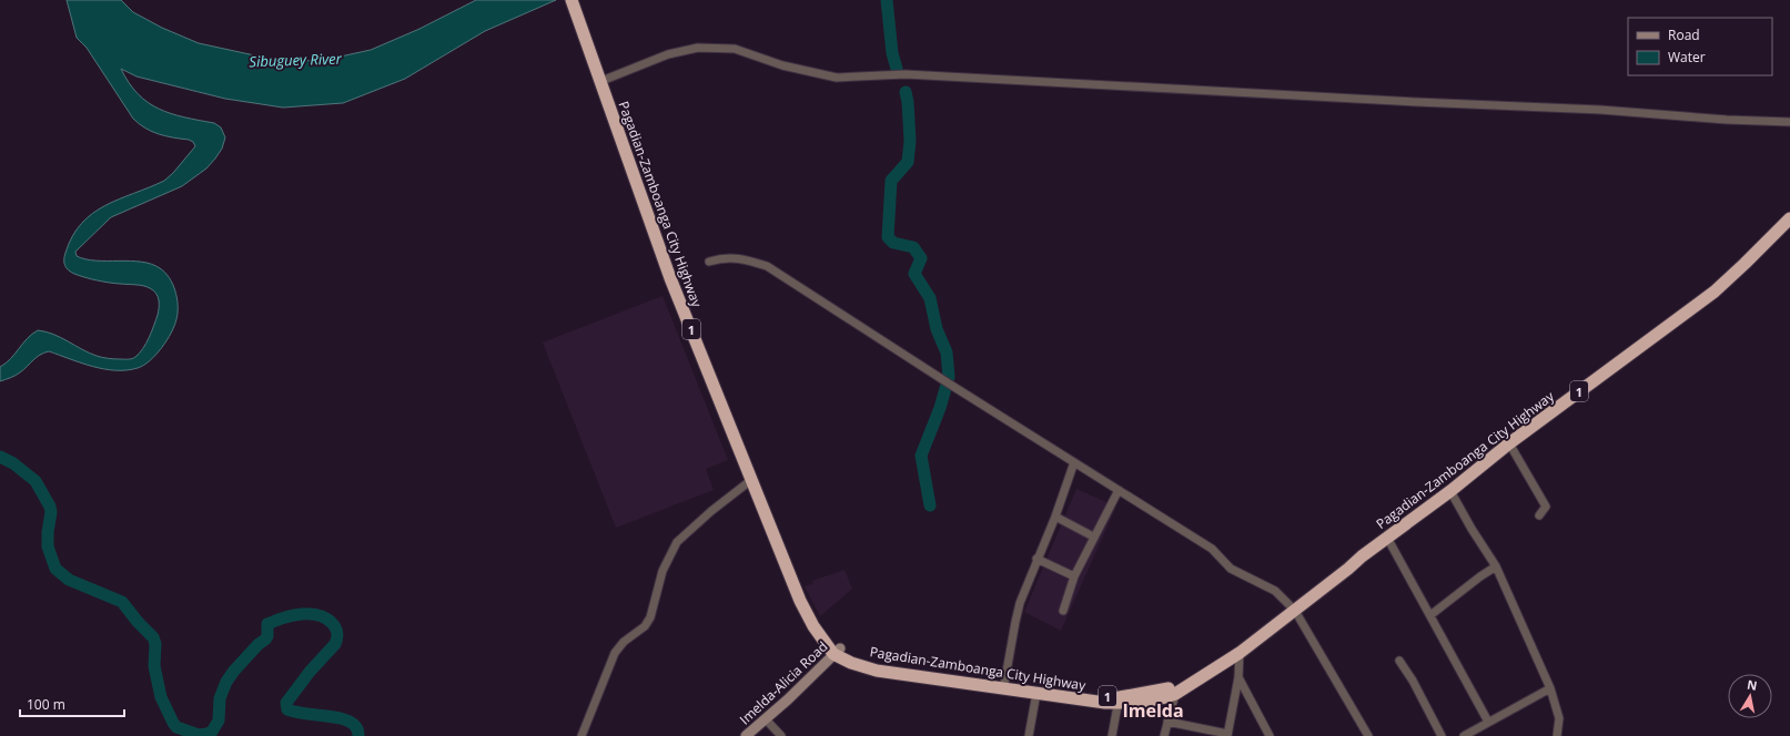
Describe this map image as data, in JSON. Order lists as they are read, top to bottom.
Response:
{
  "streets": {
    "highway": ["Pagadian-Zamboanga City Highway", "1"],
    "main road": ["Imelda-Alicia Road"]
  },
  "crossings": [
    ["Pagadian-Zamboanga City Highway", "Imelda-Alicia Road"]
  ],
  "districts": ["Imelda"],
  "water": ["Sibuguey River"],
  "legend": ["Road", "Water"],
  "scale_bar": "100 m",
  "north": "top"
}
